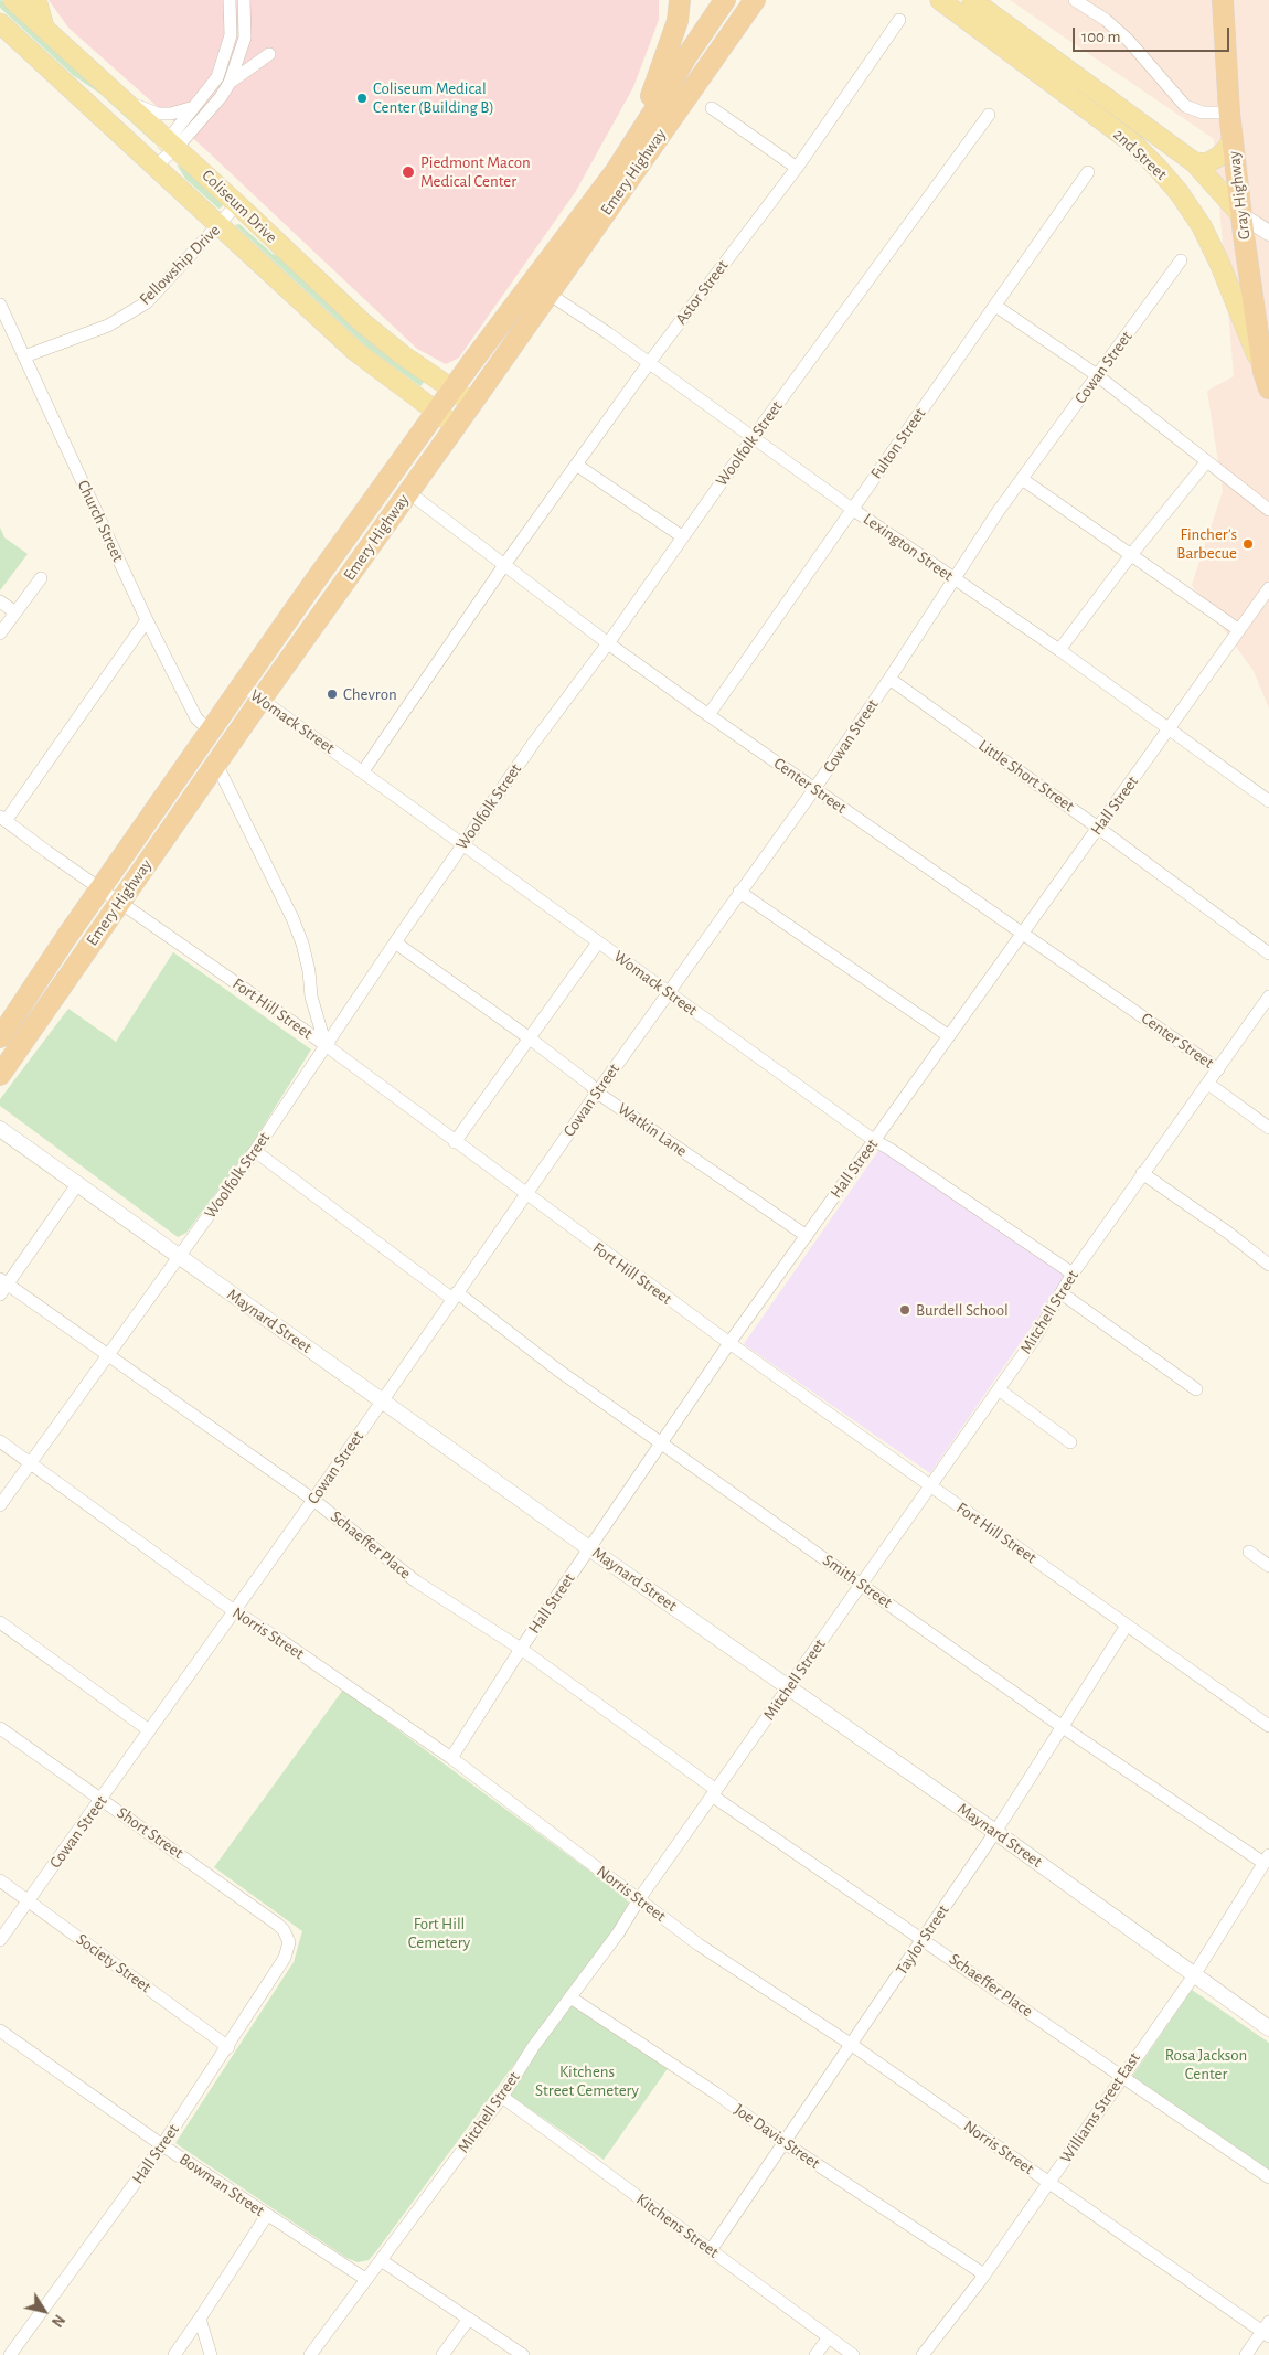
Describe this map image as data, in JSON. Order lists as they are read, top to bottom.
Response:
{
  "streets": {
    "highway": ["Emery Highway", "Gray Highway"],
    "main road": ["2nd Street", "Coliseum Drive"],
    "street": [
      "Fellowship Drive",
      "Astor Street",
      "Cowan Street",
      "Woolfolk Street",
      "Fulton Street",
      "Church Street",
      "Lexington Street",
      "Womack Street",
      "Little Short Street",
      "Center Street",
      "Hall Street",
      "Fort Hill Street",
      "Watkin Lane",
      "Mitchell Street",
      "Maynard Street",
      "Schaeffer Place",
      "Smith Street",
      "Norris Street",
      "Short Street",
      "Taylor Street",
      "Society Street",
      "Williams Street East",
      "Joe Davis Street",
      "Bowman Street",
      "Kitchens Street"
    ]
  },
  "crossings": [
    ["2nd Street", "Gray Highway"],
    ["Emery Highway", "Coliseum Drive"],
    ["Emery Highway", "Church Street"],
    ["Emery Highway", "Lexington Street"],
    ["Emery Highway", "Womack Street"],
    ["Emery Highway", "Center Street"],
    ["Emery Highway", "Fort Hill Street"],
    ["Coliseum Drive", "Fellowship Drive"],
    ["Fellowship Drive", "Church Street"],
    ["Astor Street", "Lexington Street"],
    ["Astor Street", "Womack Street"],
    ["Astor Street", "Center Street"],
    ["Cowan Street", "Lexington Street"],
    ["Cowan Street", "Womack Street"],
    ["Cowan Street", "Little Short Street"],
    ["Cowan Street", "Center Street"],
    ["Cowan Street", "Fort Hill Street"],
    ["Cowan Street", "Watkin Lane"],
    ["Cowan Street", "Maynard Street"],
    ["Cowan Street", "Schaeffer Place"],
    ["Cowan Street", "Smith Street"],
    ["Cowan Street", "Norris Street"],
    ["Cowan Street", "Short Street"],
    ["Cowan Street", "Society Street"],
    ["Woolfolk Street", "Lexington Street"],
    ["Woolfolk Street", "Womack Street"],
    ["Woolfolk Street", "Center Street"],
    ["Woolfolk Street", "Fort Hill Street"],
    ["Woolfolk Street", "Watkin Lane"],
    ["Woolfolk Street", "Maynard Street"],
    ["Woolfolk Street", "Schaeffer Place"],
    ["Woolfolk Street", "Smith Street"],
    ["Woolfolk Street", "Norris Street"],
    ["Fulton Street", "Lexington Street"],
    ["Fulton Street", "Center Street"],
    ["Lexington Street", "Hall Street"],
    ["Womack Street", "Hall Street"],
    ["Womack Street", "Mitchell Street"],
    ["Little Short Street", "Hall Street"],
    ["Center Street", "Hall Street"],
    ["Center Street", "Mitchell Street"],
    ["Hall Street", "Fort Hill Street"],
    ["Hall Street", "Watkin Lane"],
    ["Hall Street", "Maynard Street"],
    ["Hall Street", "Schaeffer Place"],
    ["Hall Street", "Smith Street"],
    ["Hall Street", "Norris Street"],
    ["Hall Street", "Short Street"],
    ["Hall Street", "Society Street"],
    ["Hall Street", "Bowman Street"],
    ["Fort Hill Street", "Mitchell Street"],
    ["Fort Hill Street", "Taylor Street"],
    ["Mitchell Street", "Maynard Street"],
    ["Mitchell Street", "Schaeffer Place"],
    ["Mitchell Street", "Smith Street"],
    ["Mitchell Street", "Norris Street"],
    ["Mitchell Street", "Joe Davis Street"],
    ["Mitchell Street", "Bowman Street"],
    ["Mitchell Street", "Kitchens Street"],
    ["Maynard Street", "Taylor Street"],
    ["Maynard Street", "Williams Street East"],
    ["Schaeffer Place", "Taylor Street"],
    ["Schaeffer Place", "Williams Street East"],
    ["Smith Street", "Taylor Street"],
    ["Smith Street", "Williams Street East"],
    ["Norris Street", "Taylor Street"],
    ["Norris Street", "Williams Street East"],
    ["Taylor Street", "Joe Davis Street"],
    ["Taylor Street", "Kitchens Street"],
    ["Williams Street East", "Joe Davis Street"]
  ],
  "parks": ["Fort Hill Cemetery", "Rosa Jackson Center", "Kitchens Street Cemetery"],
  "places": [
    "Coliseum Medical Center (Building B)",
    "Piedmont Macon Medical Center",
    "Fincher's Barbecue",
    "Chevron",
    "Burdell School"
  ],
  "scale_bar": "100 m",
  "north": "bottom right"
}
